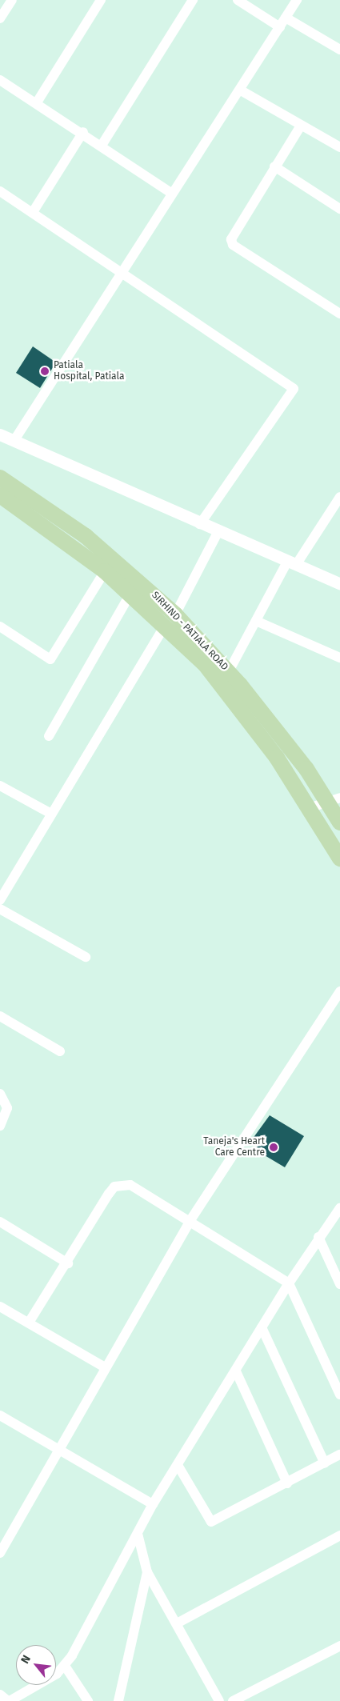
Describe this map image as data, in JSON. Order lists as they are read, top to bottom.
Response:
{
  "streets": {
    "main road": ["SIRHIND - PATIALA ROAD"]
  },
  "places": ["Patiala Hospital, Patiala", "Taneja's Heart Care Centre"],
  "north": "top left"
}
